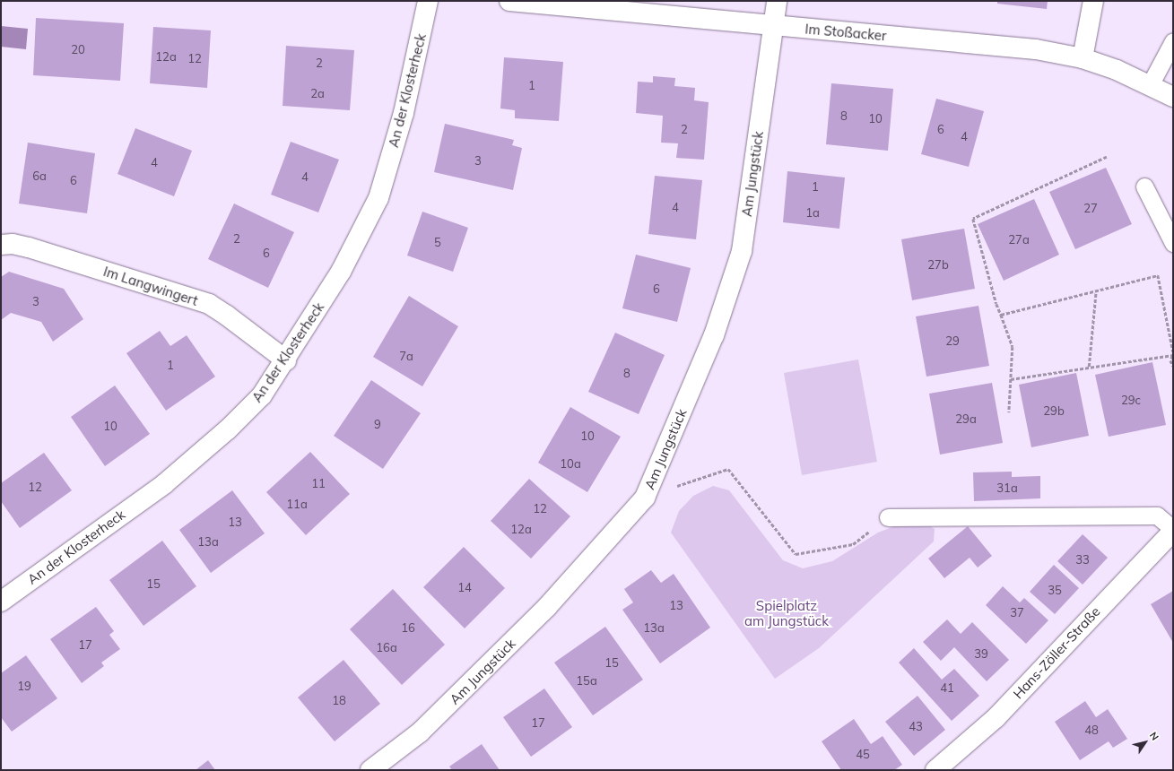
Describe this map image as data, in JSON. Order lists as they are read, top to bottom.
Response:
{
  "streets": {
    "street": [
      "Im Stoßacker",
      "An der Klosterheck",
      "Am Jungstück",
      "Im Langwingert",
      "Hans-Zöller-Straße"
    ]
  },
  "crossings": [
    ["Im Stoßacker", "Am Jungstück"],
    ["An der Klosterheck", "Im Langwingert"]
  ],
  "parks": ["Spielplatz am Jungstück"],
  "house_numbers": [
    "20",
    "12a",
    "12",
    "2",
    "1",
    "2a",
    "8",
    "10",
    "2",
    "6",
    "4",
    "3",
    "4",
    "6a",
    "4",
    "6",
    "1",
    "4",
    "27",
    "1a",
    "2",
    "27a",
    "5",
    "6",
    "27b",
    "6",
    "3",
    "29",
    "7a",
    "1",
    "8",
    "29c",
    "29b",
    "29a",
    "9",
    "10",
    "10",
    "10a",
    "11",
    "12",
    "31a",
    "11a",
    "12",
    "13",
    "12a",
    "13a",
    "33",
    "15",
    "14",
    "35",
    "13",
    "37",
    "16",
    "13a",
    "17",
    "16a",
    "39",
    "15",
    "15a",
    "19",
    "41",
    "18",
    "17",
    "43",
    "48",
    "45"
  ],
  "north": "top right"
}
